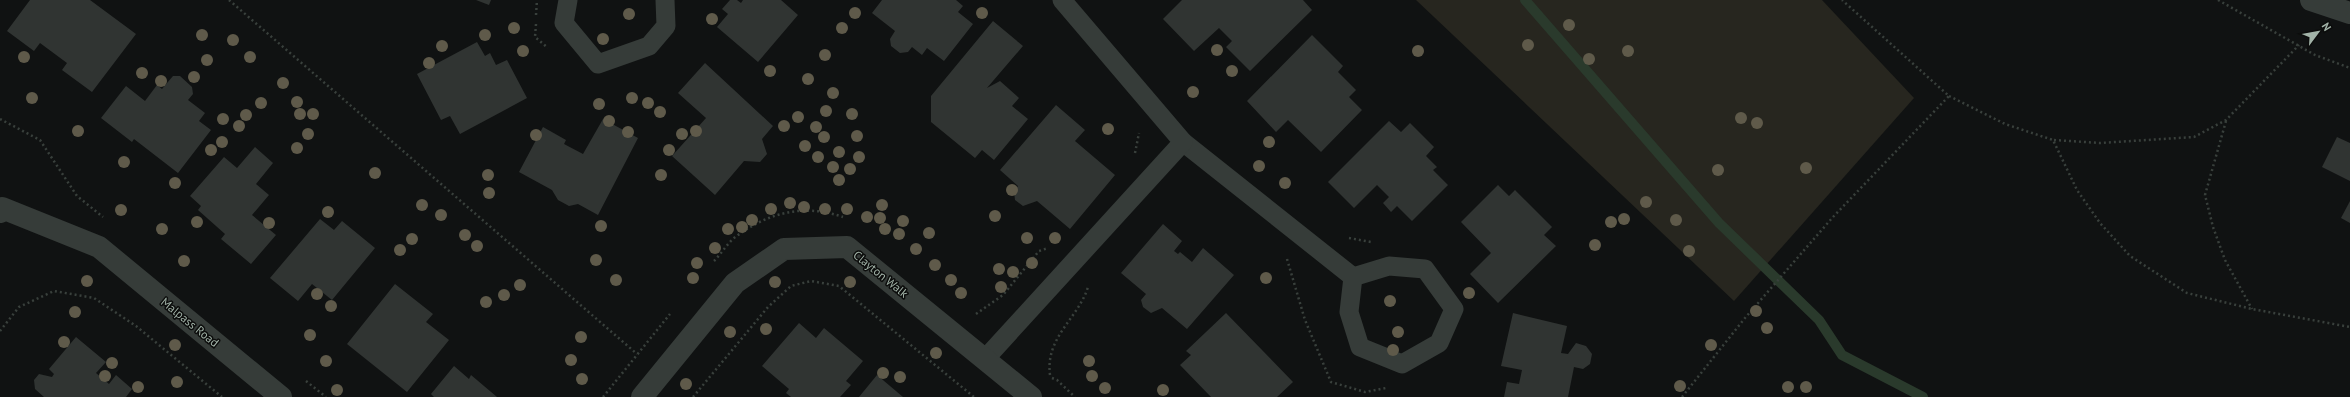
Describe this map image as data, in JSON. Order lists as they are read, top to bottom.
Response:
{
  "streets": {
    "street": ["Clayton Walk", "Malpass Road"]
  },
  "north": "top right"
}
